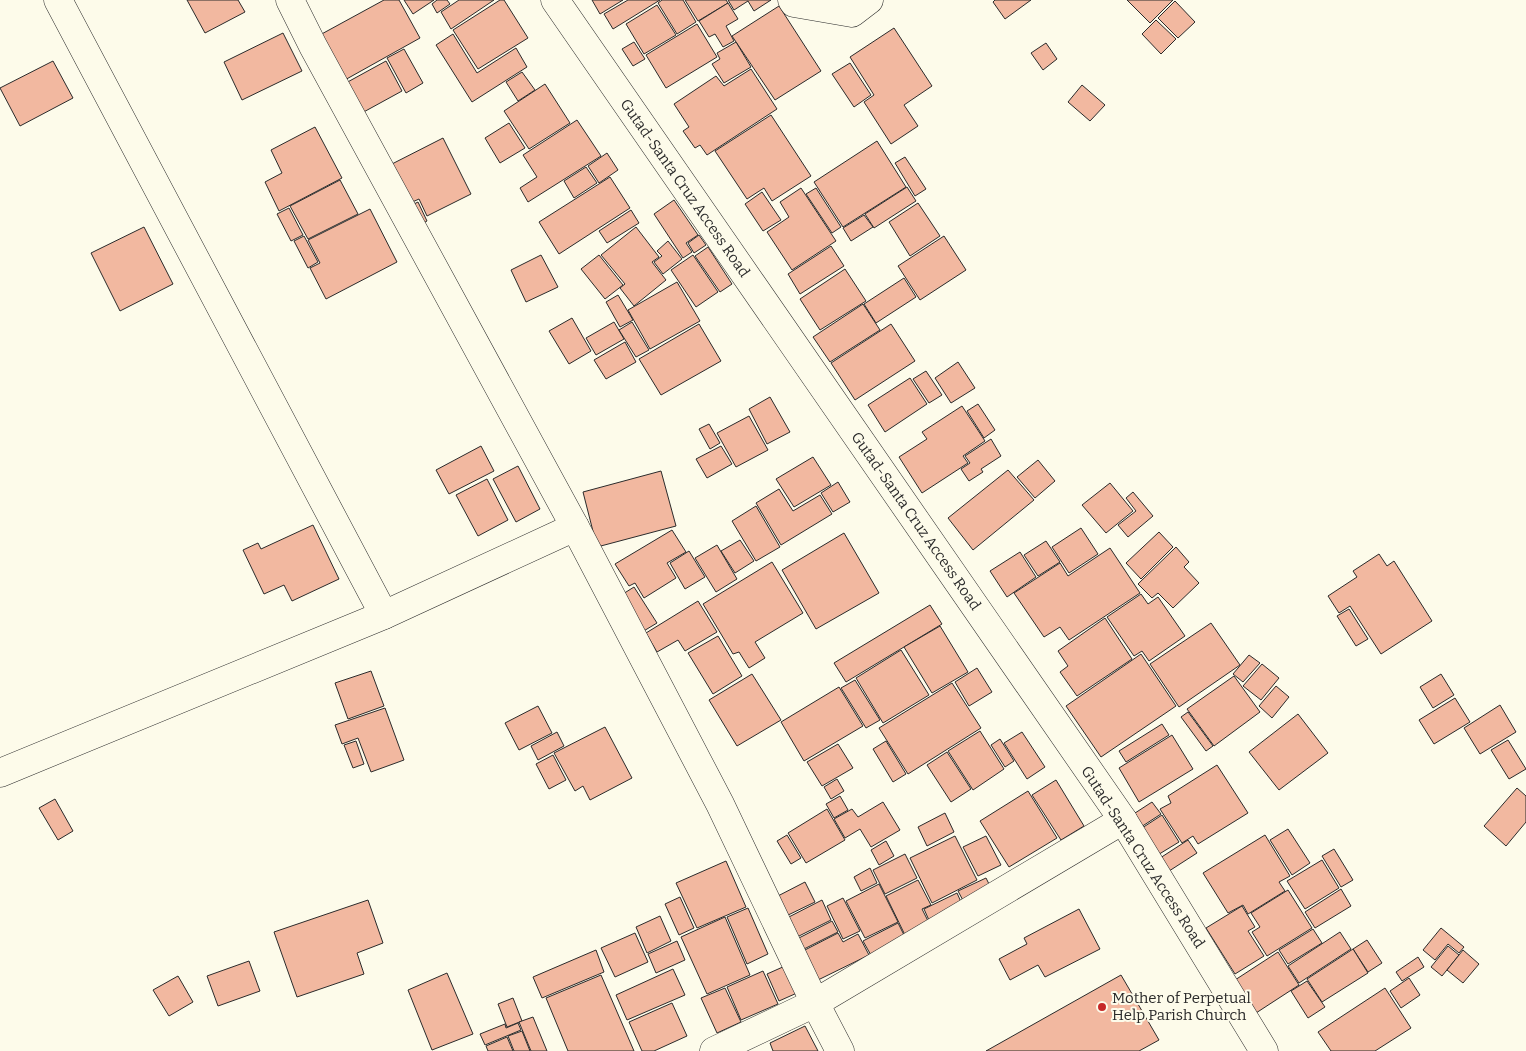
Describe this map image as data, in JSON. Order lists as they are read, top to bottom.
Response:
{
  "streets": {
    "street": ["Gutad-Santa Cruz Access Road"]
  },
  "places": ["Mother of Perpetual Help Parish Church"]
}
